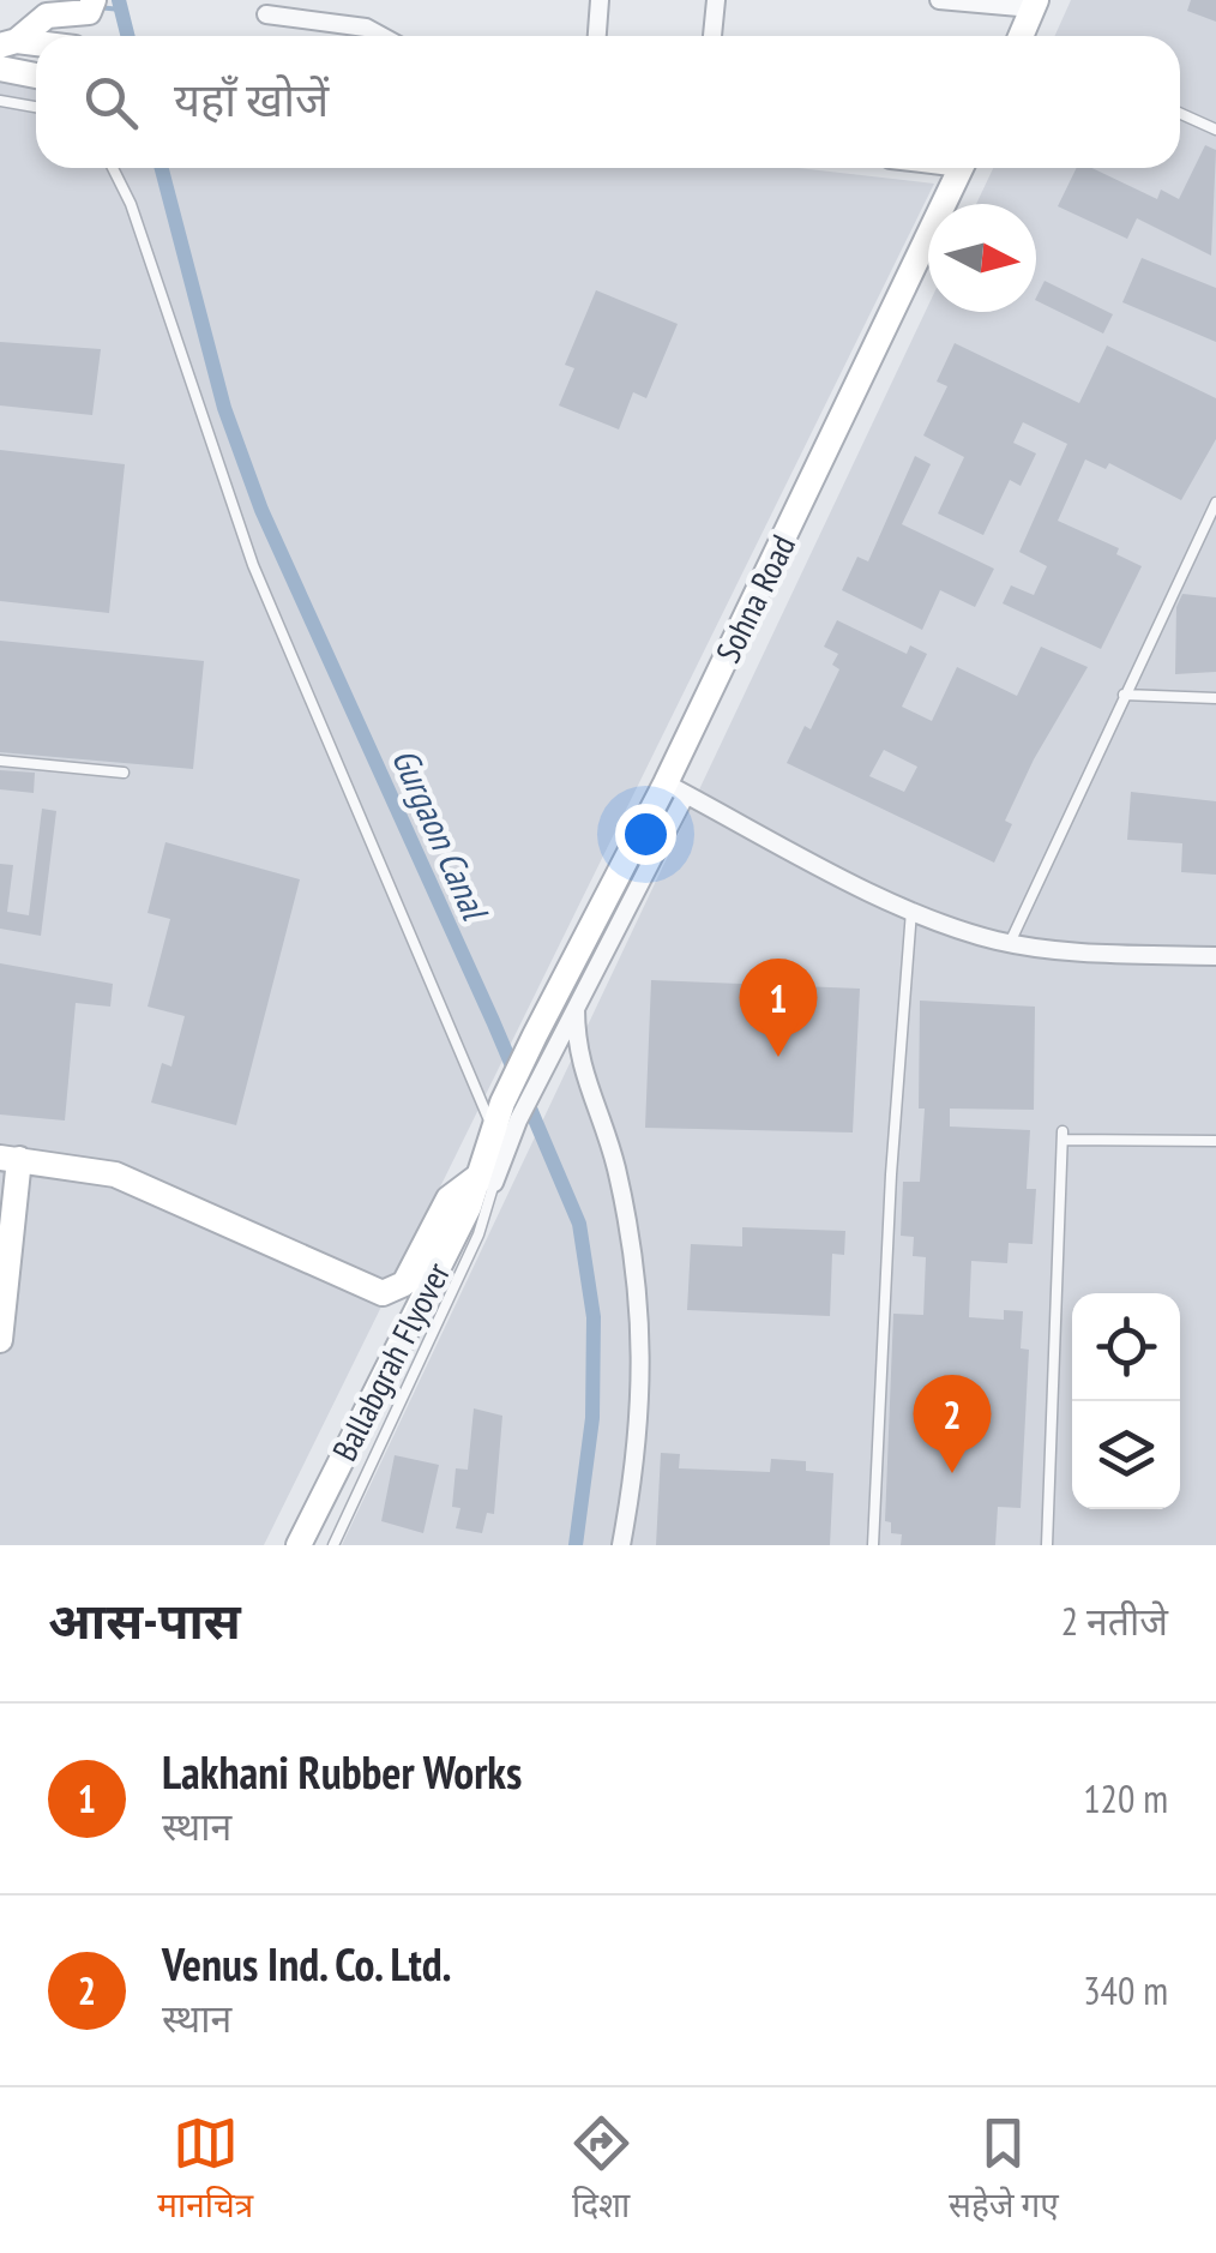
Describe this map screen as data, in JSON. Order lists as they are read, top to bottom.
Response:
{
  "streets": {
    "main road": ["Sohna Road", "Ballabgrah Flyover"]
  },
  "crossings": [
    ["Sohna Road", "Ballabgrah Flyover"]
  ],
  "water": ["Gurgaon Canal"],
  "north": "right",
  "page": {
    "search": "यहाँ खोजें",
    "pins": ["1", "2"],
    "heading": ["आस-पास", "2 नतीजे"],
    "list": [
      {
        "mark": "1",
        "name": "Lakhani Rubber Works",
        "note": "स्थान",
        "value": "120 m"
      },
      {
        "mark": "2",
        "name": "Venus Ind. Co. Ltd.",
        "note": "स्थान",
        "value": "340 m"
      }
    ],
    "nav": ["मानचित्र", "दिशा", "सहेजे गए"]
  }
}
